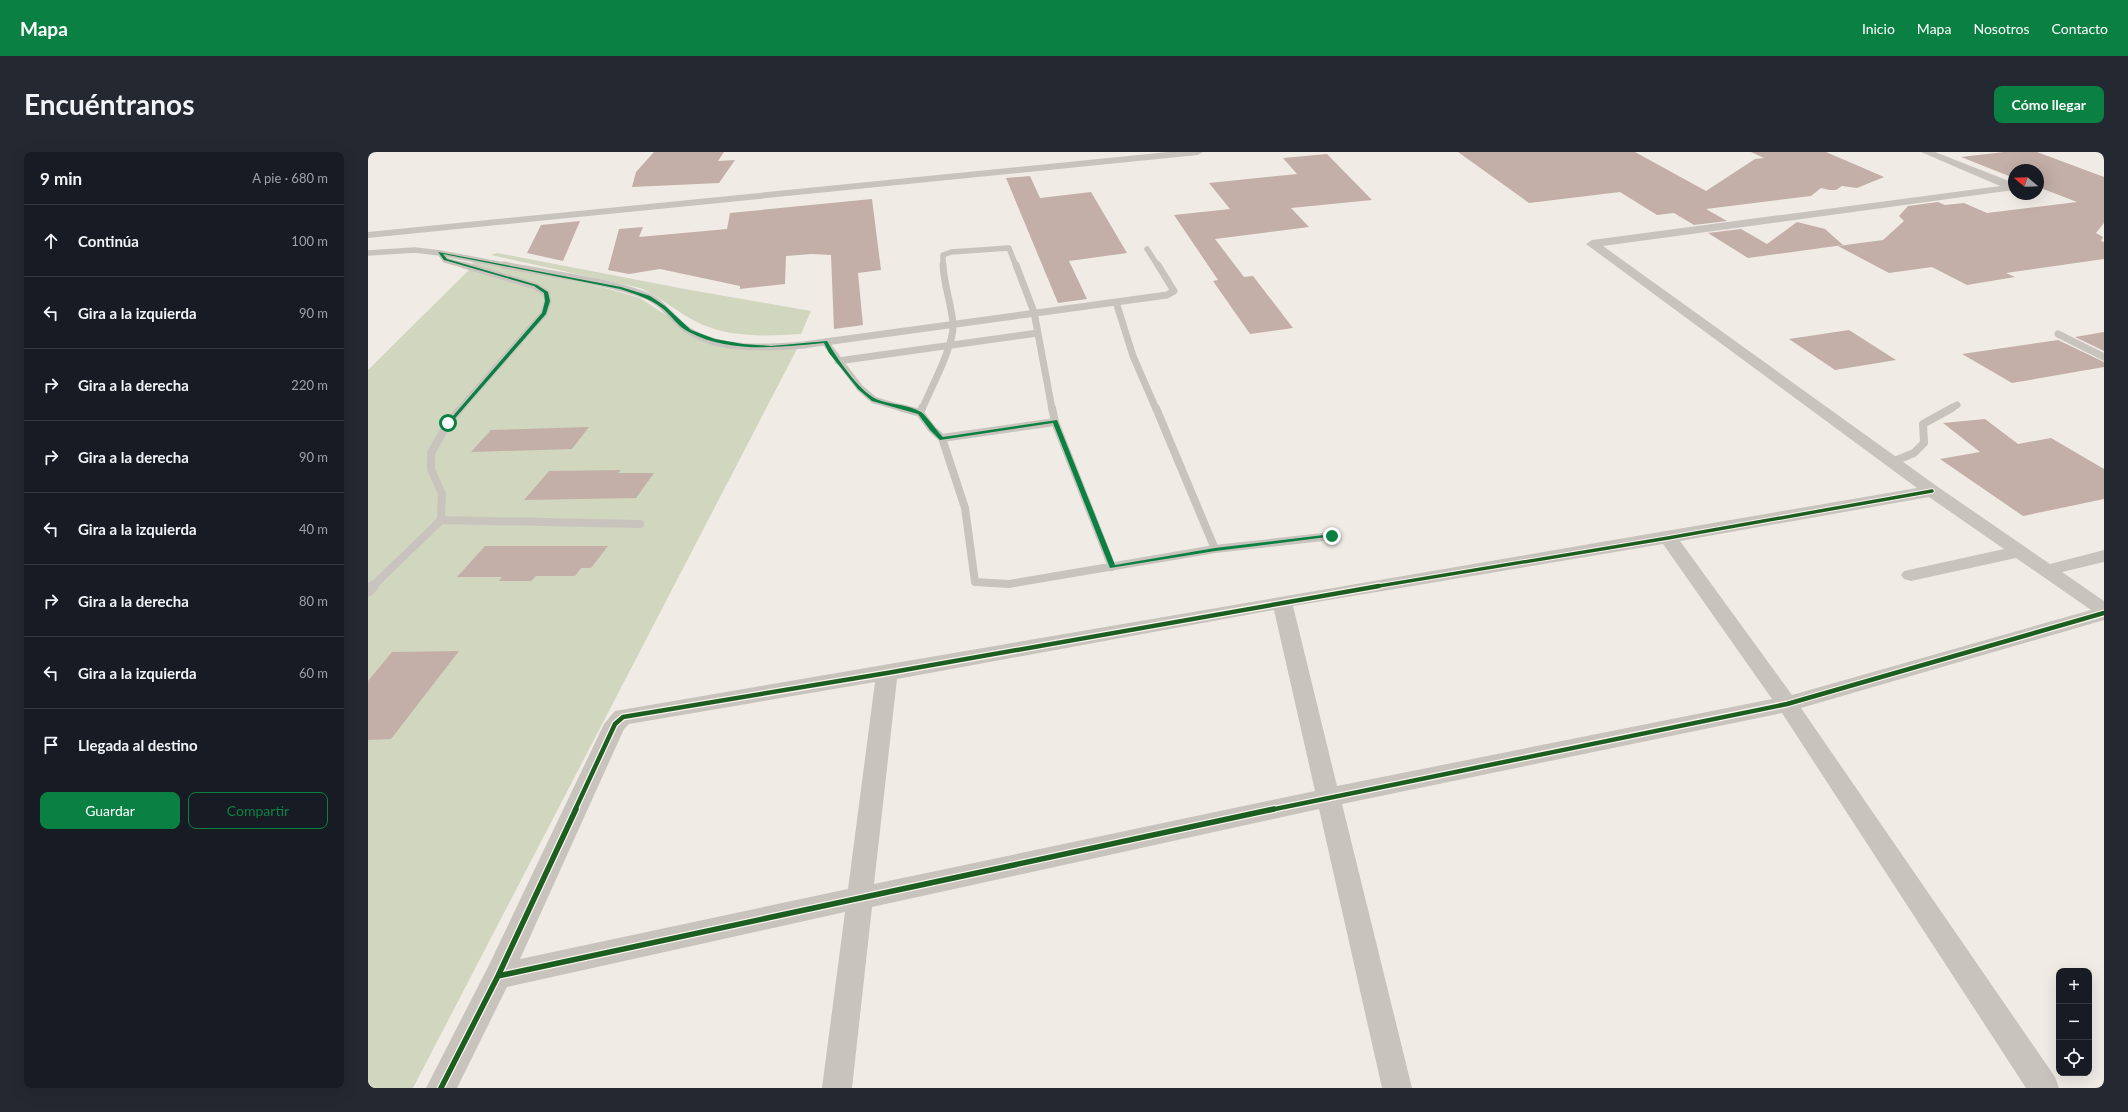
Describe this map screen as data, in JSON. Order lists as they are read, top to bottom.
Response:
{
  "north": "left",
  "page": {
    "header": "Mapa",
    "nav": [
      "Inicio",
      "Mapa",
      "Nosotros",
      "Contacto"
    ],
    "buttons": [
      "Cómo llegar",
      ["Guardar", "Compartir"]
    ],
    "title": "Encuéntranos",
    "heading": ["9 min", "A pie · 680 m"],
    "list": [
      ["Continúa", "100 m"],
      ["Gira a la izquierda", "90 m"],
      ["Gira a la derecha", "220 m"],
      ["Gira a la derecha", "90 m"],
      ["Gira a la izquierda", "40 m"],
      ["Gira a la derecha", "80 m"],
      ["Gira a la izquierda", "60 m"],
      "Llegada al destino"
    ],
    "map_buttons": ["+", "−"]
  }
}
